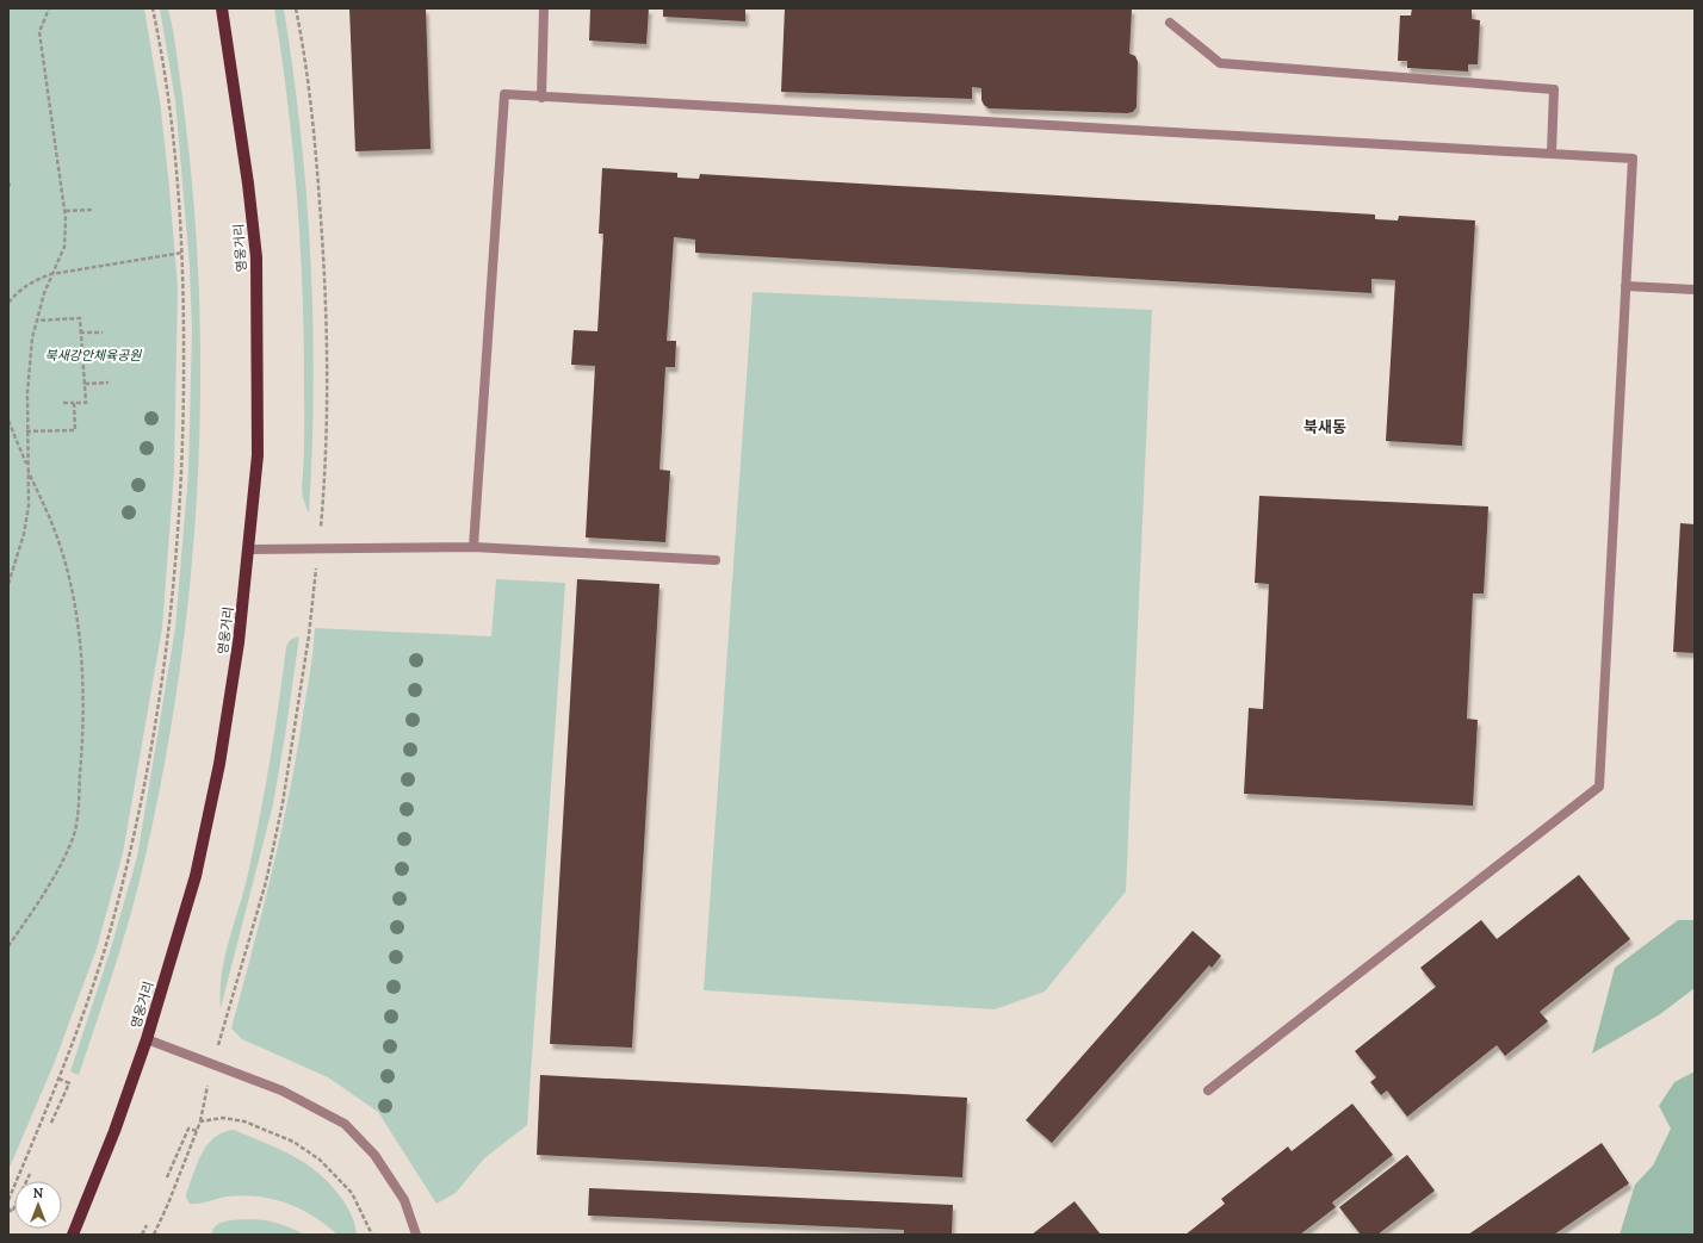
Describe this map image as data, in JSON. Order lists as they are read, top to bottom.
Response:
{
  "streets": {
    "main road": ["영웅거리"]
  },
  "districts": ["북새동"],
  "parks": ["북새강안체육공원"],
  "north": "top"
}
